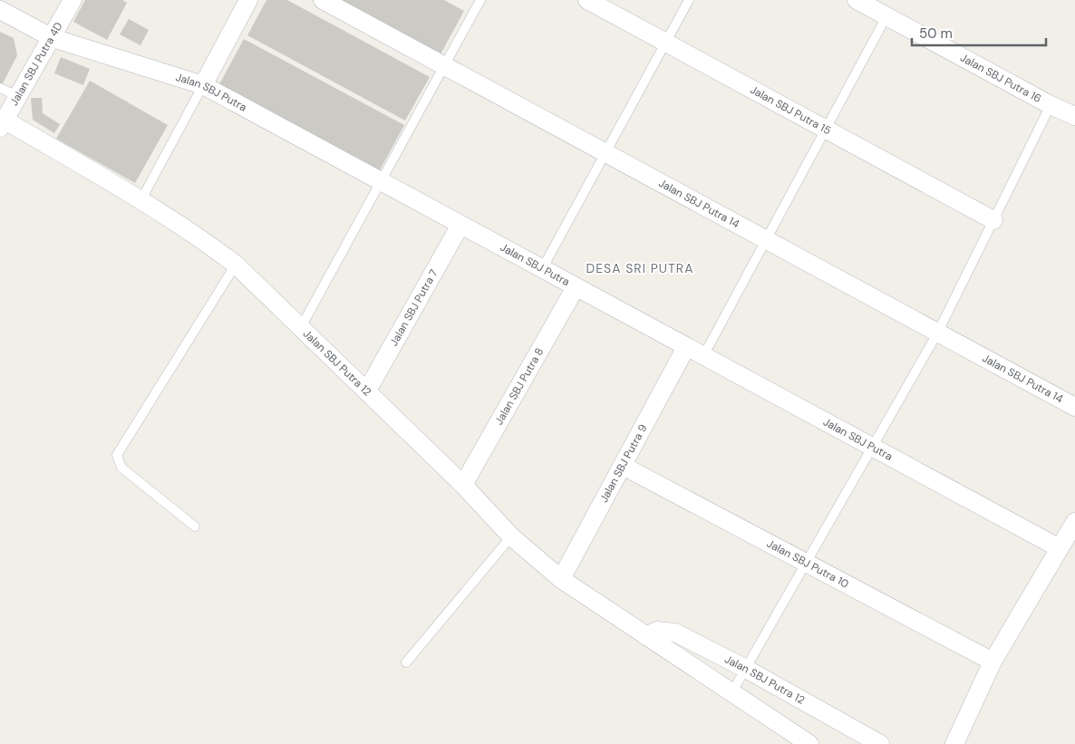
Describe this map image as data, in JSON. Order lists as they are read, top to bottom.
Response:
{
  "streets": {
    "street": [
      "Jalan SBJ Putra 4D",
      "Jalan SBJ Putra 16",
      "Jalan SBJ Putra",
      "Jalan SBJ Putra 15",
      "Jalan SBJ Putra 14",
      "Jalan SBJ Putra 7",
      "Jalan SBJ Putra 12",
      "Jalan SBJ Putra 8",
      "Jalan SBJ Putra 9",
      "Jalan SBJ Putra 10"
    ]
  },
  "crossings": [
    ["Jalan SBJ Putra 4D", "Jalan SBJ Putra"],
    ["Jalan SBJ Putra 4D", "Jalan SBJ Putra 12"],
    ["Jalan SBJ Putra", "Jalan SBJ Putra 7"],
    ["Jalan SBJ Putra", "Jalan SBJ Putra 8"],
    ["Jalan SBJ Putra", "Jalan SBJ Putra 9"],
    ["Jalan SBJ Putra 7", "Jalan SBJ Putra 12"],
    ["Jalan SBJ Putra 12", "Jalan SBJ Putra 8"],
    ["Jalan SBJ Putra 12", "Jalan SBJ Putra 9"],
    ["Jalan SBJ Putra 9", "Jalan SBJ Putra 10"]
  ],
  "districts": ["DESA SRI PUTRA"],
  "scale_bar": "50 m"
}
